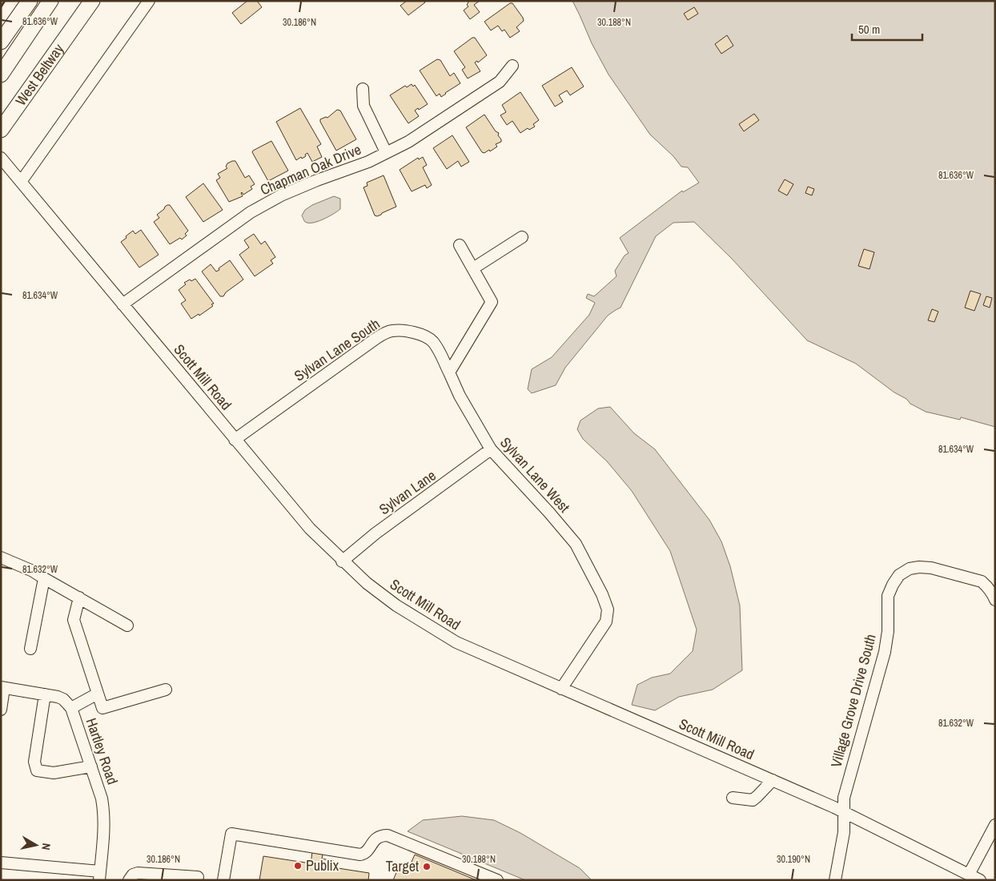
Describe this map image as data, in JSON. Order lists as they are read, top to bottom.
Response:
{
  "streets": {
    "highway": ["West Beltway"],
    "street": [
      "Chapman Oak Drive",
      "Sylvan Lane South",
      "Scott Mill Road",
      "Sylvan Lane West",
      "Sylvan Lane",
      "Village Grove Drive South",
      "Hartley Road"
    ]
  },
  "crossings": [
    ["Chapman Oak Drive", "Scott Mill Road"],
    ["Sylvan Lane South", "Scott Mill Road"],
    ["Sylvan Lane South", "Sylvan Lane West"],
    ["Scott Mill Road", "Sylvan Lane West"],
    ["Scott Mill Road", "Sylvan Lane"],
    ["Scott Mill Road", "Village Grove Drive South"],
    ["Sylvan Lane West", "Sylvan Lane"]
  ],
  "places": ["Publix", "Target"],
  "scale_bar": "50 m",
  "north": "right",
  "coordinates": [
    "81.636°W",
    "30.186°N",
    "30.188°N",
    "81.634°W",
    "81.632°W",
    "30.190°N"
  ]
}
